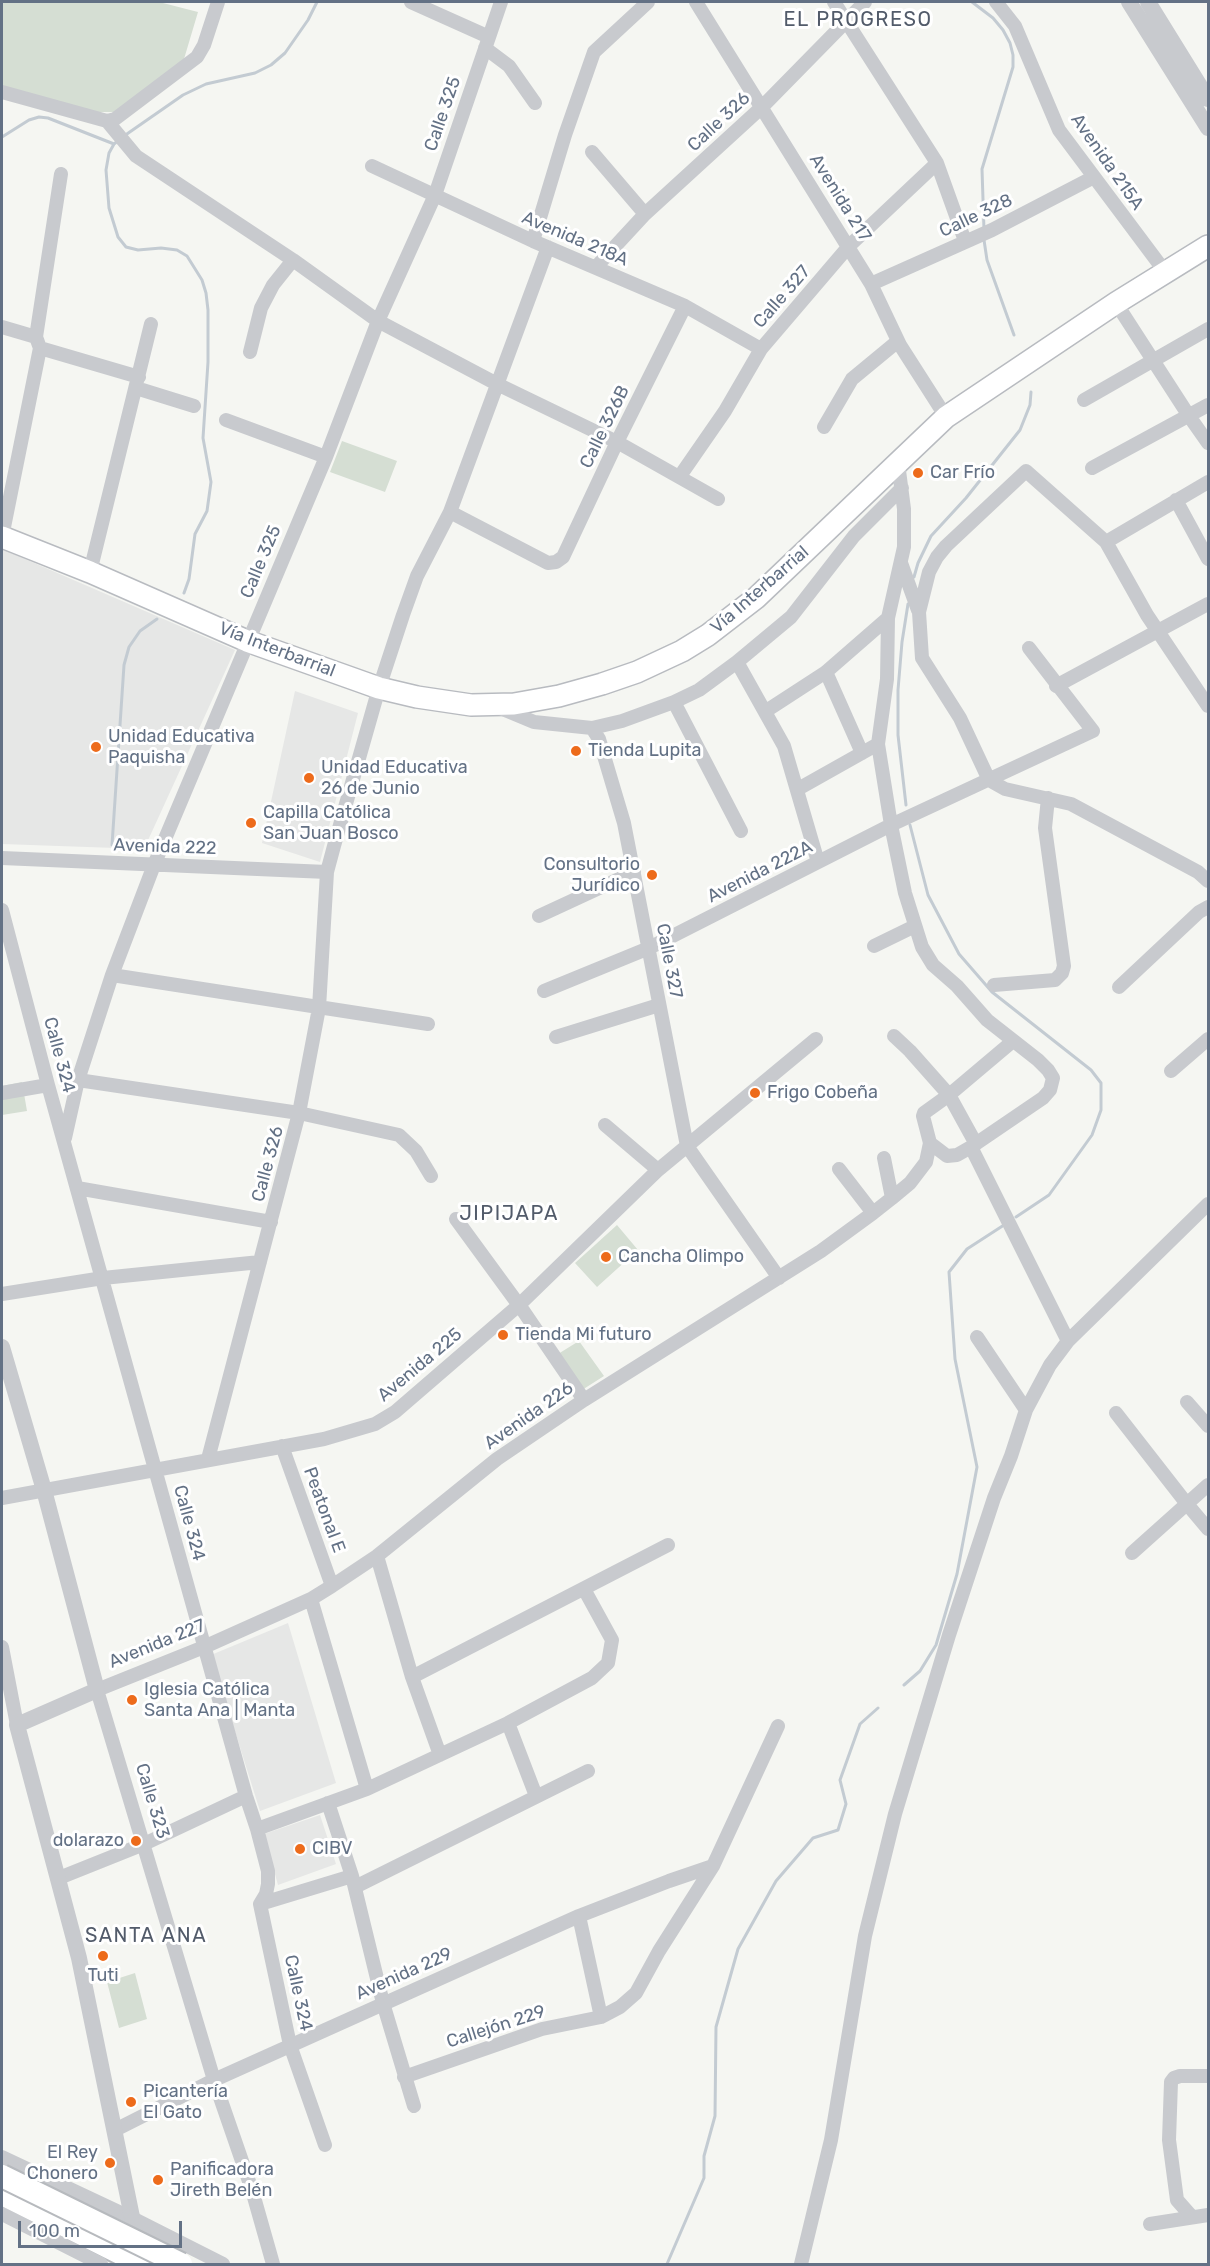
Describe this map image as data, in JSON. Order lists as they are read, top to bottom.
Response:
{
  "streets": {
    "main road": ["Vía Interbarrial"],
    "street": [
      "Calle 325",
      "Calle 326",
      "Avenida 215A",
      "Avenida 217",
      "Calle 328",
      "Avenida 218A",
      "Calle 327",
      "Calle 326B",
      "Avenida 222",
      "Avenida 222A",
      "Calle 324",
      "Avenida 225",
      "Avenida 226",
      "Peatonal E",
      "Avenida 227",
      "Calle 323",
      "Avenida 229",
      "Callejón 229"
    ]
  },
  "crossings": [
    ["Calle 325", "Avenida 218A"],
    ["Calle 325", "Vía Interbarrial"],
    ["Calle 325", "Avenida 222"],
    ["Calle 325", "Calle 324"],
    ["Calle 326", "Avenida 217"],
    ["Calle 326", "Avenida 218A"],
    ["Calle 326", "Avenida 222"],
    ["Calle 326", "Avenida 225"],
    ["Avenida 215A", "Calle 328"],
    ["Avenida 215A", "Vía Interbarrial"],
    ["Avenida 217", "Calle 328"],
    ["Avenida 217", "Calle 327"],
    ["Avenida 217", "Vía Interbarrial"],
    ["Avenida 218A", "Calle 327"],
    ["Avenida 218A", "Calle 326B"],
    ["Calle 327", "Avenida 222A"],
    ["Calle 327", "Avenida 225"],
    ["Calle 327", "Avenida 226"],
    ["Calle 324", "Avenida 225"],
    ["Calle 324", "Avenida 227"],
    ["Calle 324", "Avenida 229"],
    ["Avenida 225", "Peatonal E"],
    ["Avenida 225", "Calle 323"],
    ["Avenida 226", "Peatonal E"],
    ["Avenida 226", "Avenida 227"],
    ["Avenida 227", "Calle 323"],
    ["Calle 323", "Avenida 229"],
    ["Avenida 229", "Callejón 229"]
  ],
  "districts": ["EL PROGRESO", "JIPIJAPA", "SANTA ANA"],
  "places": [
    "Car Frío",
    "Unidad Educativa Paquisha",
    "Tienda Lupita",
    "Unidad Educativa 26 de Junio",
    "Capilla Católica San Juan Bosco",
    "Consultorio Jurídico",
    "Frigo Cobeña",
    "Cancha Olimpo",
    "Tienda Mi futuro",
    "Iglesia Católica Santa Ana | Manta",
    "dolarazo",
    "CIBV",
    "Tuti",
    "Picantería El Gato",
    "El Rey Chonero",
    "Panificadora Jireth Belén"
  ],
  "scale_bar": "100 m"
}
